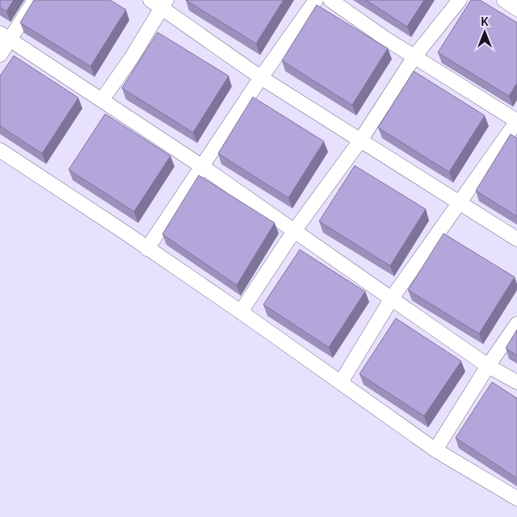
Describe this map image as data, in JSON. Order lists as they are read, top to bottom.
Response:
{
  "north": "top"
}
